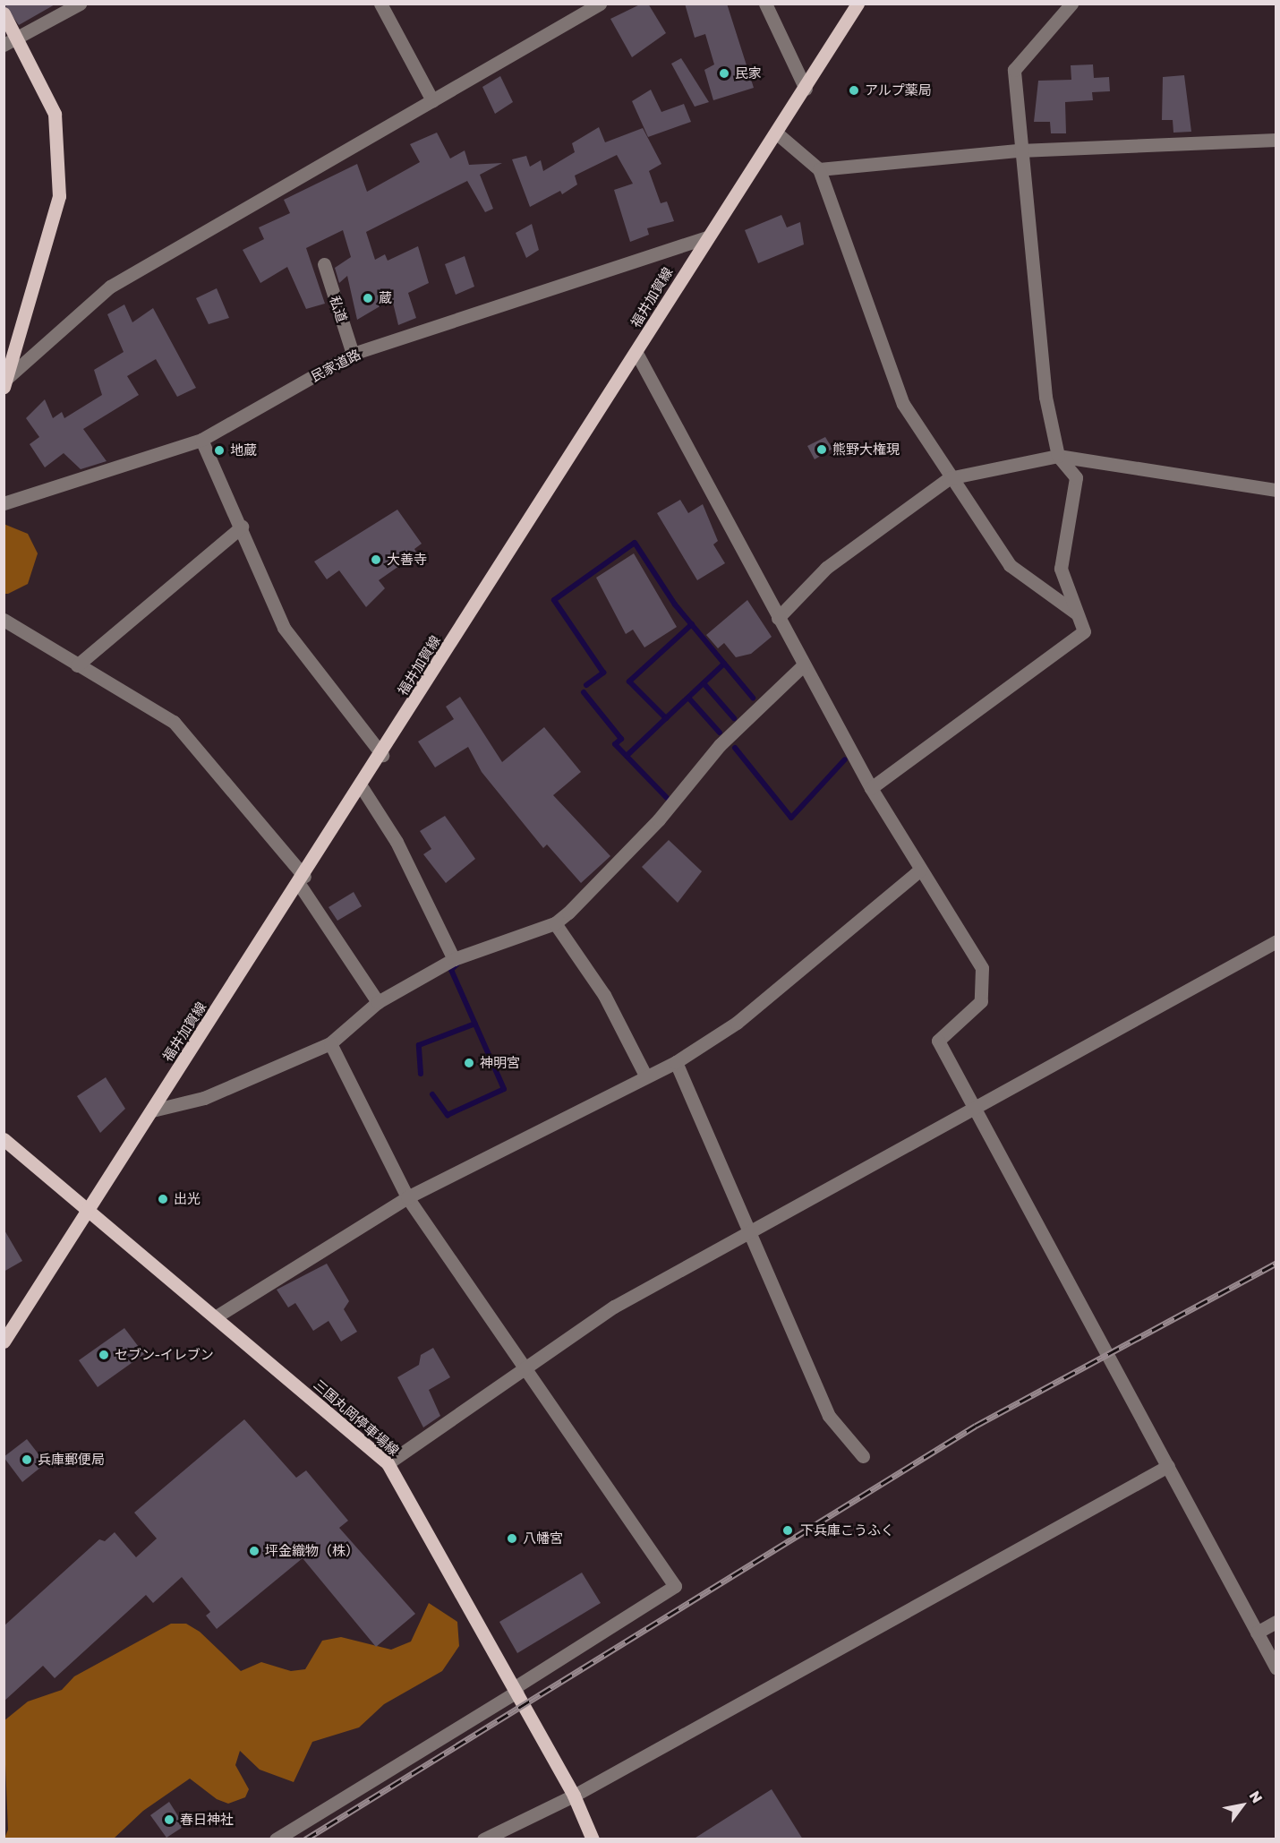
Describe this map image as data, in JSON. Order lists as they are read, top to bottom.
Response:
{
  "streets": {
    "main road": ["福井加賀線", "三国丸岡停車場線"],
    "street": ["私道", "民家道路"]
  },
  "crossings": [
    ["福井加賀線", "民家道路"],
    ["福井加賀線", "三国丸岡停車場線"],
    ["私道", "民家道路"]
  ],
  "places": [
    "民家",
    "アルプ薬局",
    "蔵",
    "熊野大権現",
    "地蔵",
    "大善寺",
    "神明宮",
    "出光",
    "セブン-イレブン",
    "兵庫郵便局",
    "下兵庫こうふく",
    "八幡宮",
    "坪金織物（株）",
    "春日神社"
  ],
  "north": "top right"
}
